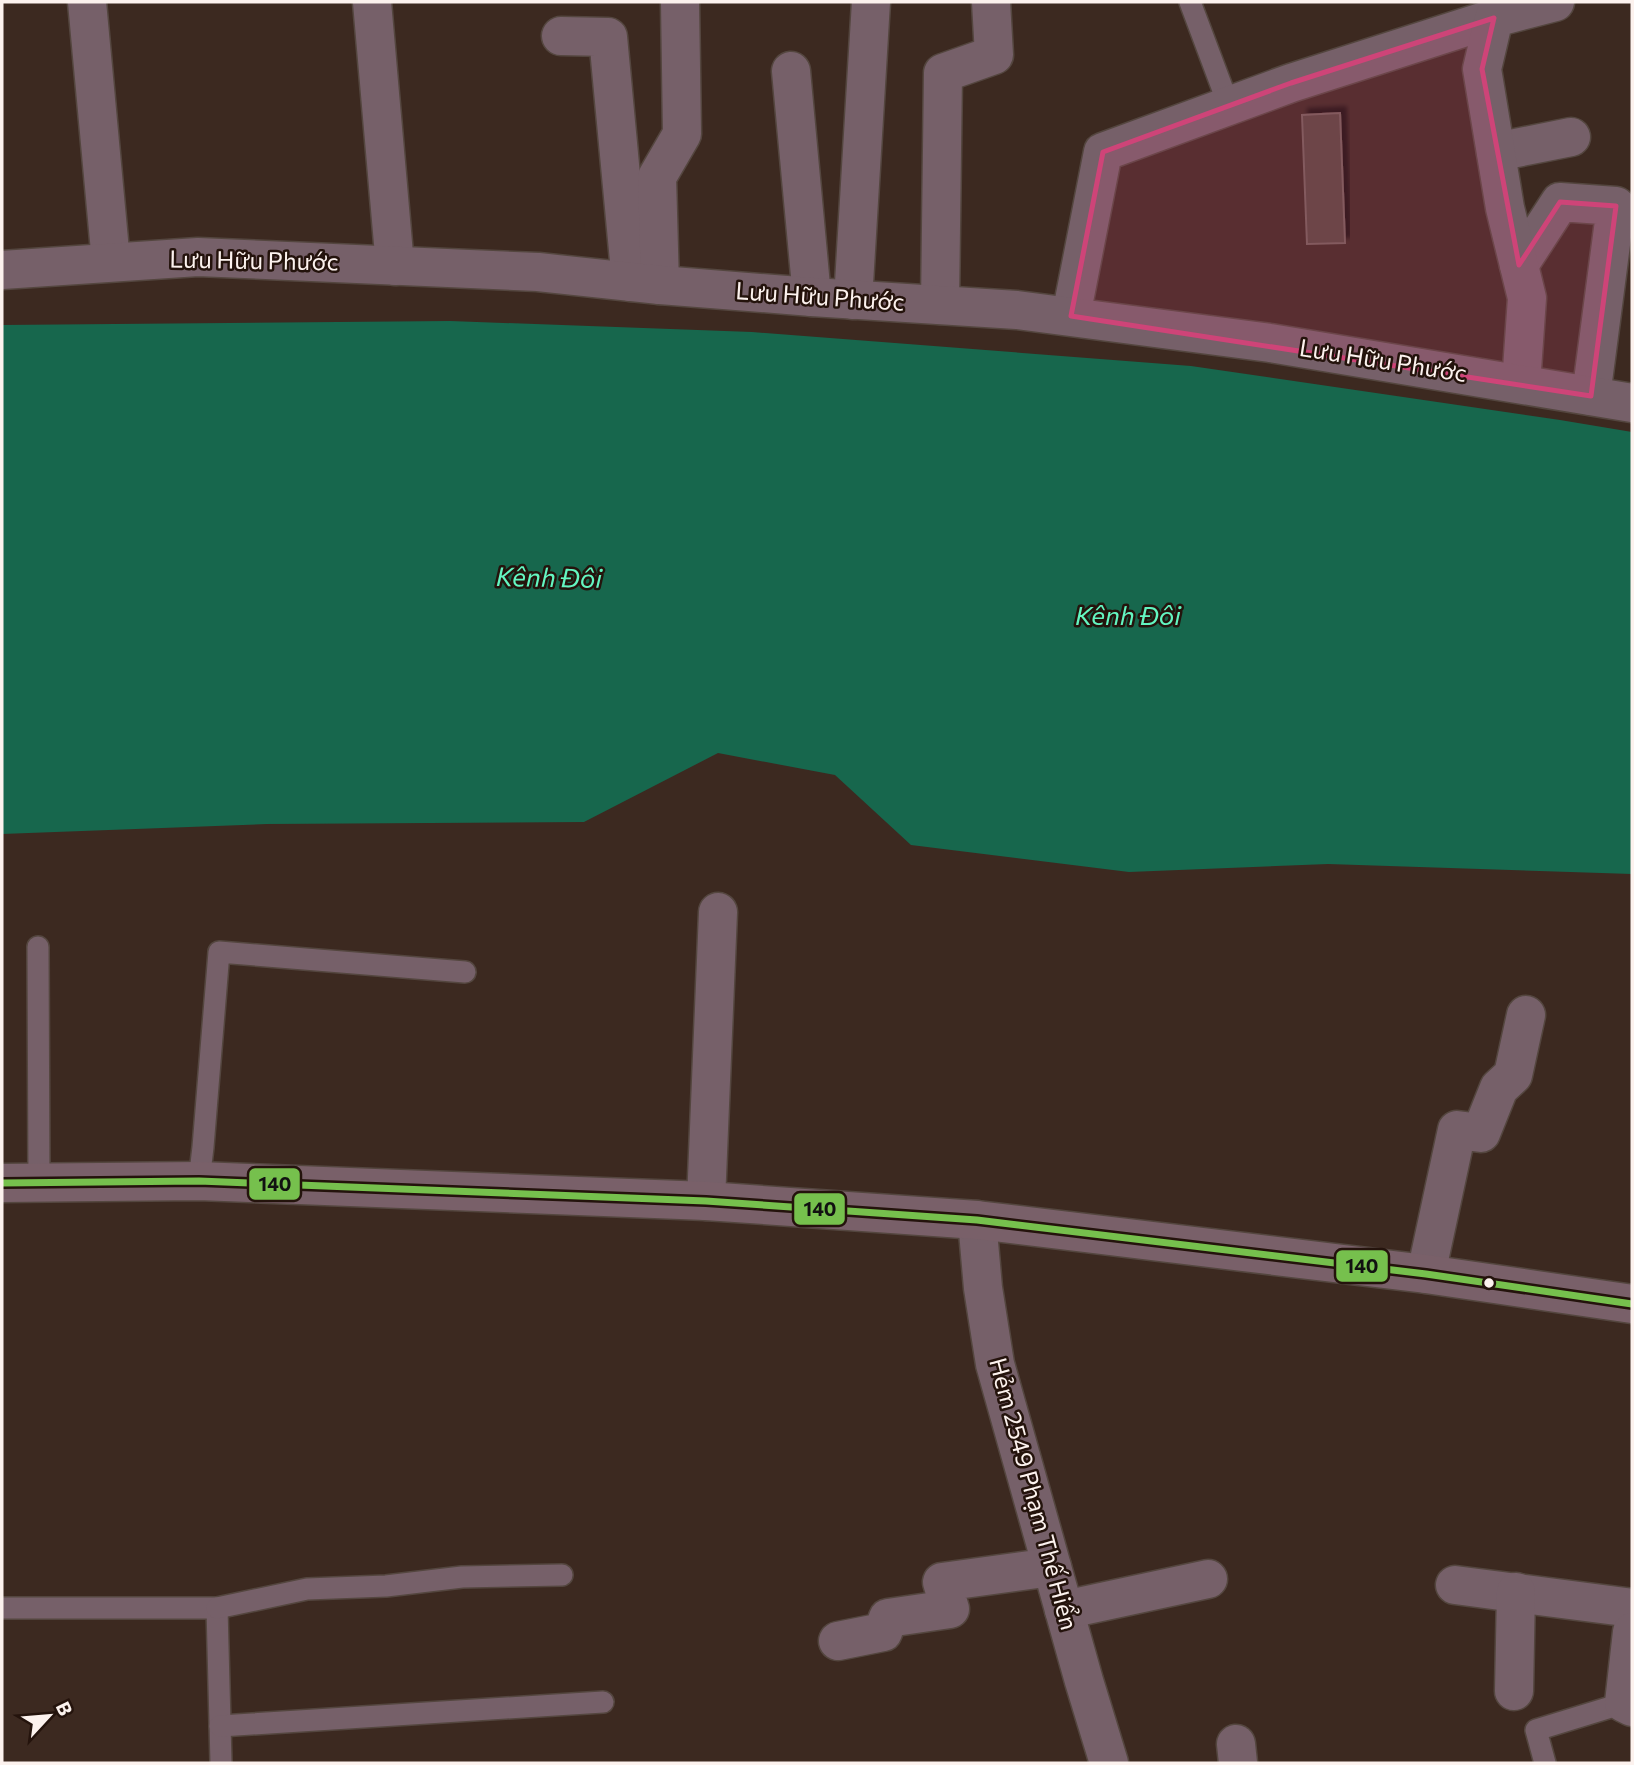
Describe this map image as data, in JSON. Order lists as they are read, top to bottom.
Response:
{
  "streets": {
    "street": ["Lưu Hữu Phước", "Hẻm 2549 Phạm Thế Hiển"]
  },
  "water": ["Kênh Đôi"],
  "lines": ["transit line 140"],
  "north": "top right"
}
